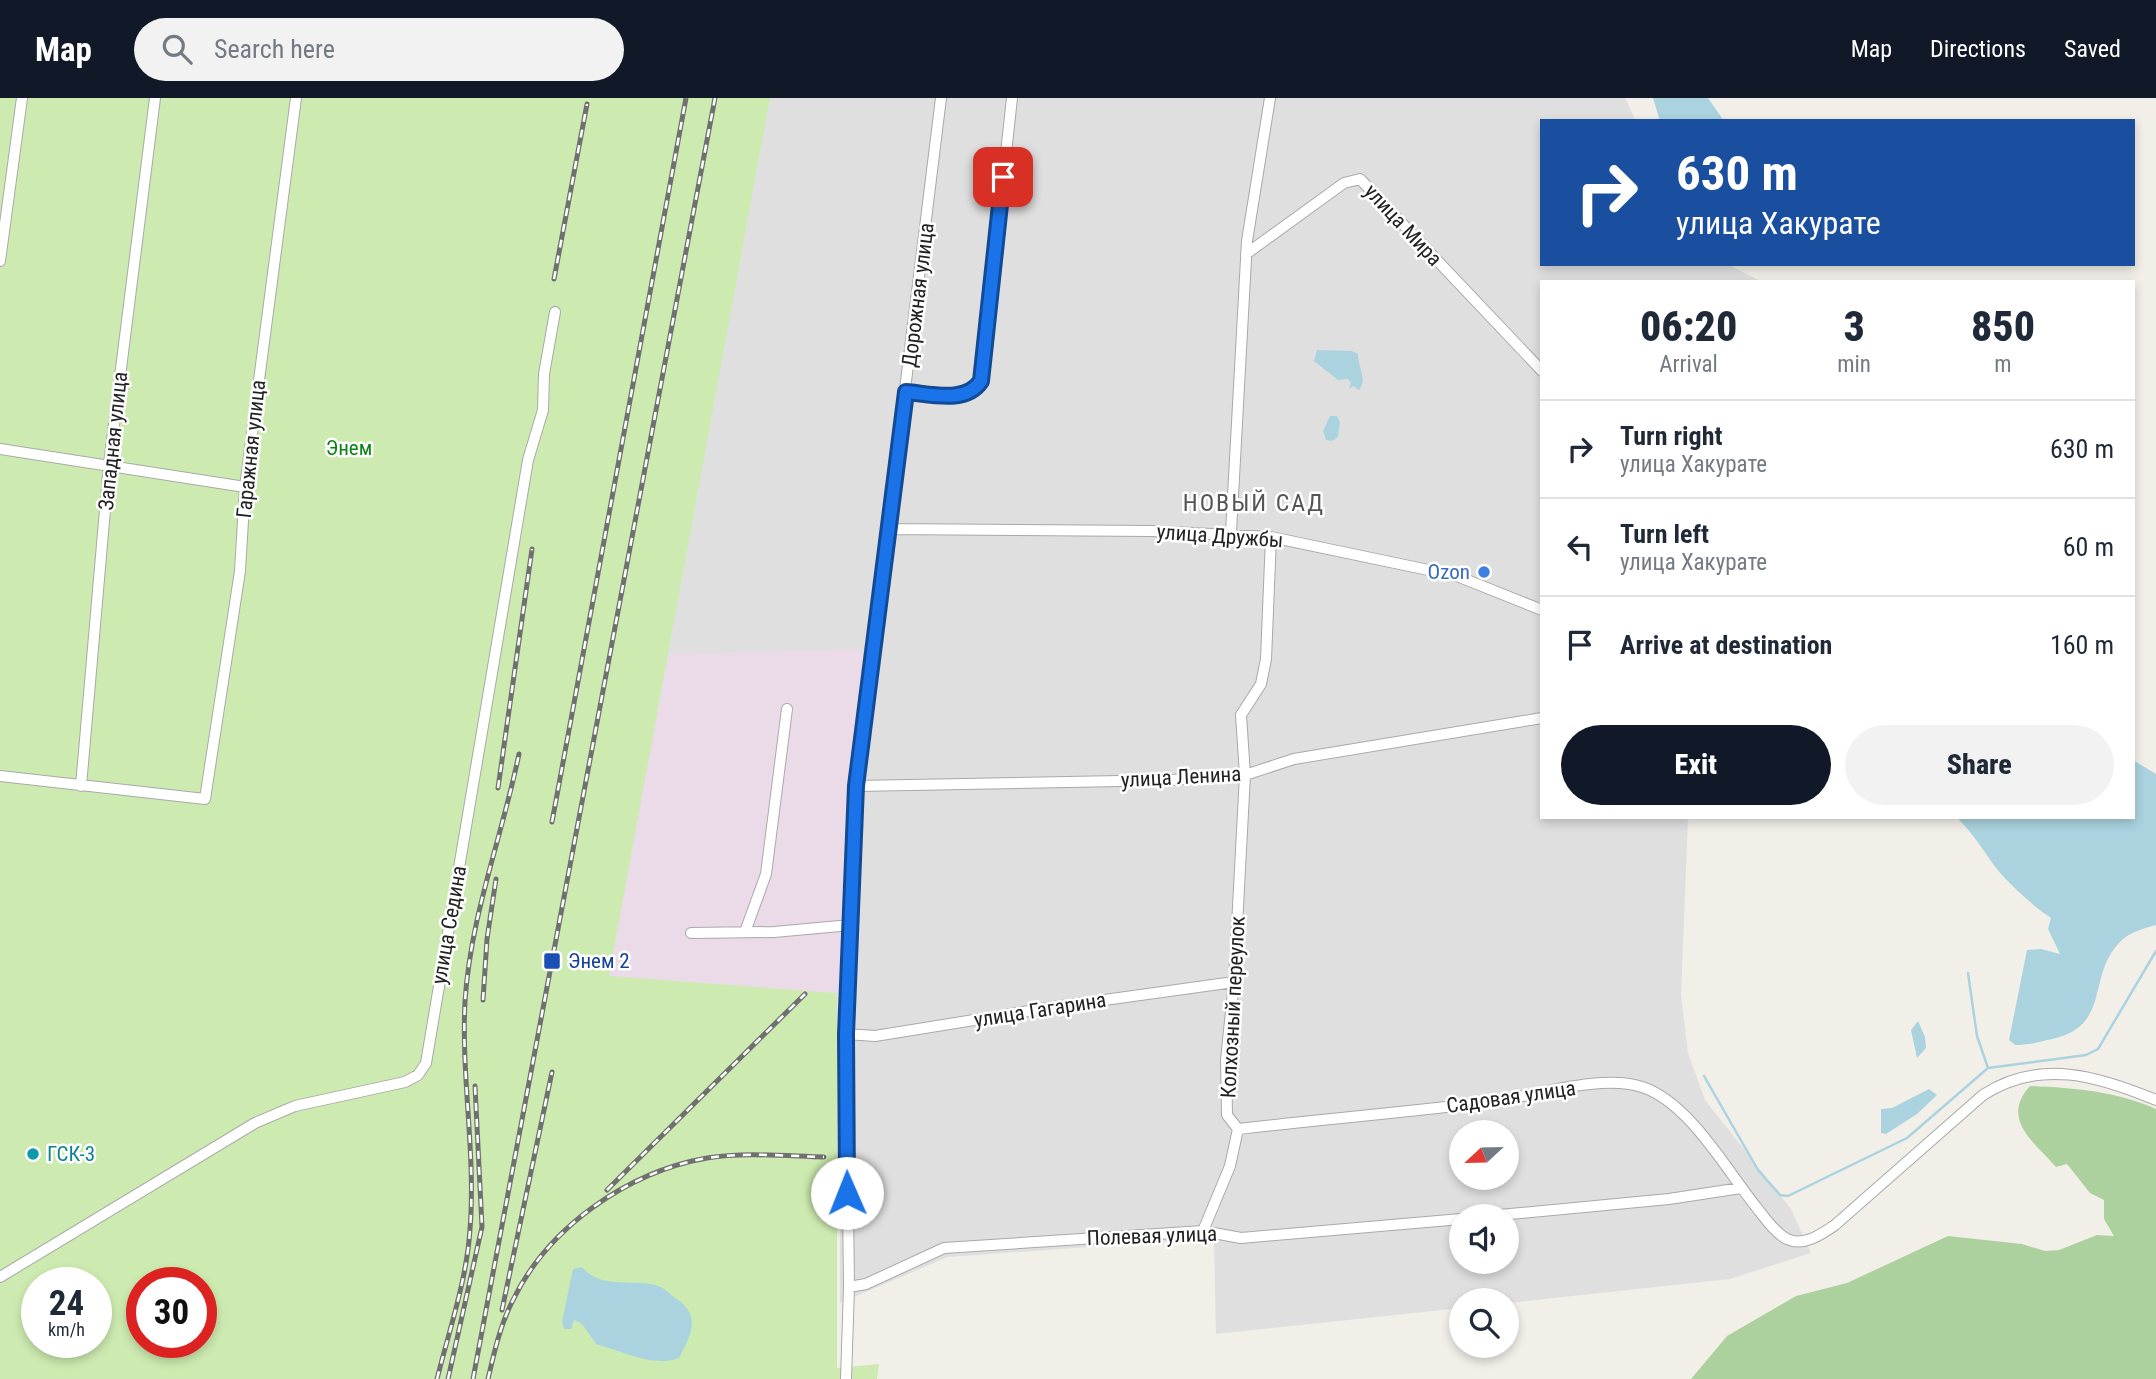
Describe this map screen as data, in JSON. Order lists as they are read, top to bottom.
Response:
{
  "streets": {
    "street": [
      "улица Мира",
      "Дорожная улица",
      "Западная улица",
      "Гаражная улица",
      "улица Дружбы",
      "улица Ленина",
      "улица Седина",
      "Колхозный переулок",
      "улица Гагарина",
      "Садовая улица",
      "Полевая улица"
    ]
  },
  "crossings": [
    ["Дорожная улица", "улица Дружбы"],
    ["Дорожная улица", "улица Ленина"],
    ["Дорожная улица", "улица Гагарина"],
    ["Дорожная улица", "Полевая улица"],
    ["Западная улица", "Гаражная улица"],
    ["улица Ленина", "Колхозный переулок"],
    ["Колхозный переулок", "улица Гагарина"],
    ["Колхозный переулок", "Садовая улица"],
    ["Колхозный переулок", "Полевая улица"]
  ],
  "districts": ["НОВЫЙ САД"],
  "parks": ["Энем"],
  "places": {
    "other": ["Ozon", "ГСК-3"],
    "transit": ["Энем 2"]
  },
  "north": "left",
  "page": {
    "header": "Map",
    "search": "Search here",
    "nav": ["Map", "Directions", "Saved"],
    "turn": ["630 m", "улица Хакурате"],
    "eta": [
      "06:20",
      "Arrival",
      "3",
      "min",
      "850",
      "m"
    ],
    "list": [
      {
        "name": "Turn right",
        "note": "улица Хакурате",
        "value": "630 m"
      },
      {
        "name": "Turn left",
        "note": "улица Хакурате",
        "value": "60 m"
      },
      {
        "name": "Arrive at destination",
        "value": "160 m"
      }
    ],
    "buttons": ["Exit", "Share"],
    "speed": "24 km/h",
    "limit": "30"
  }
}
